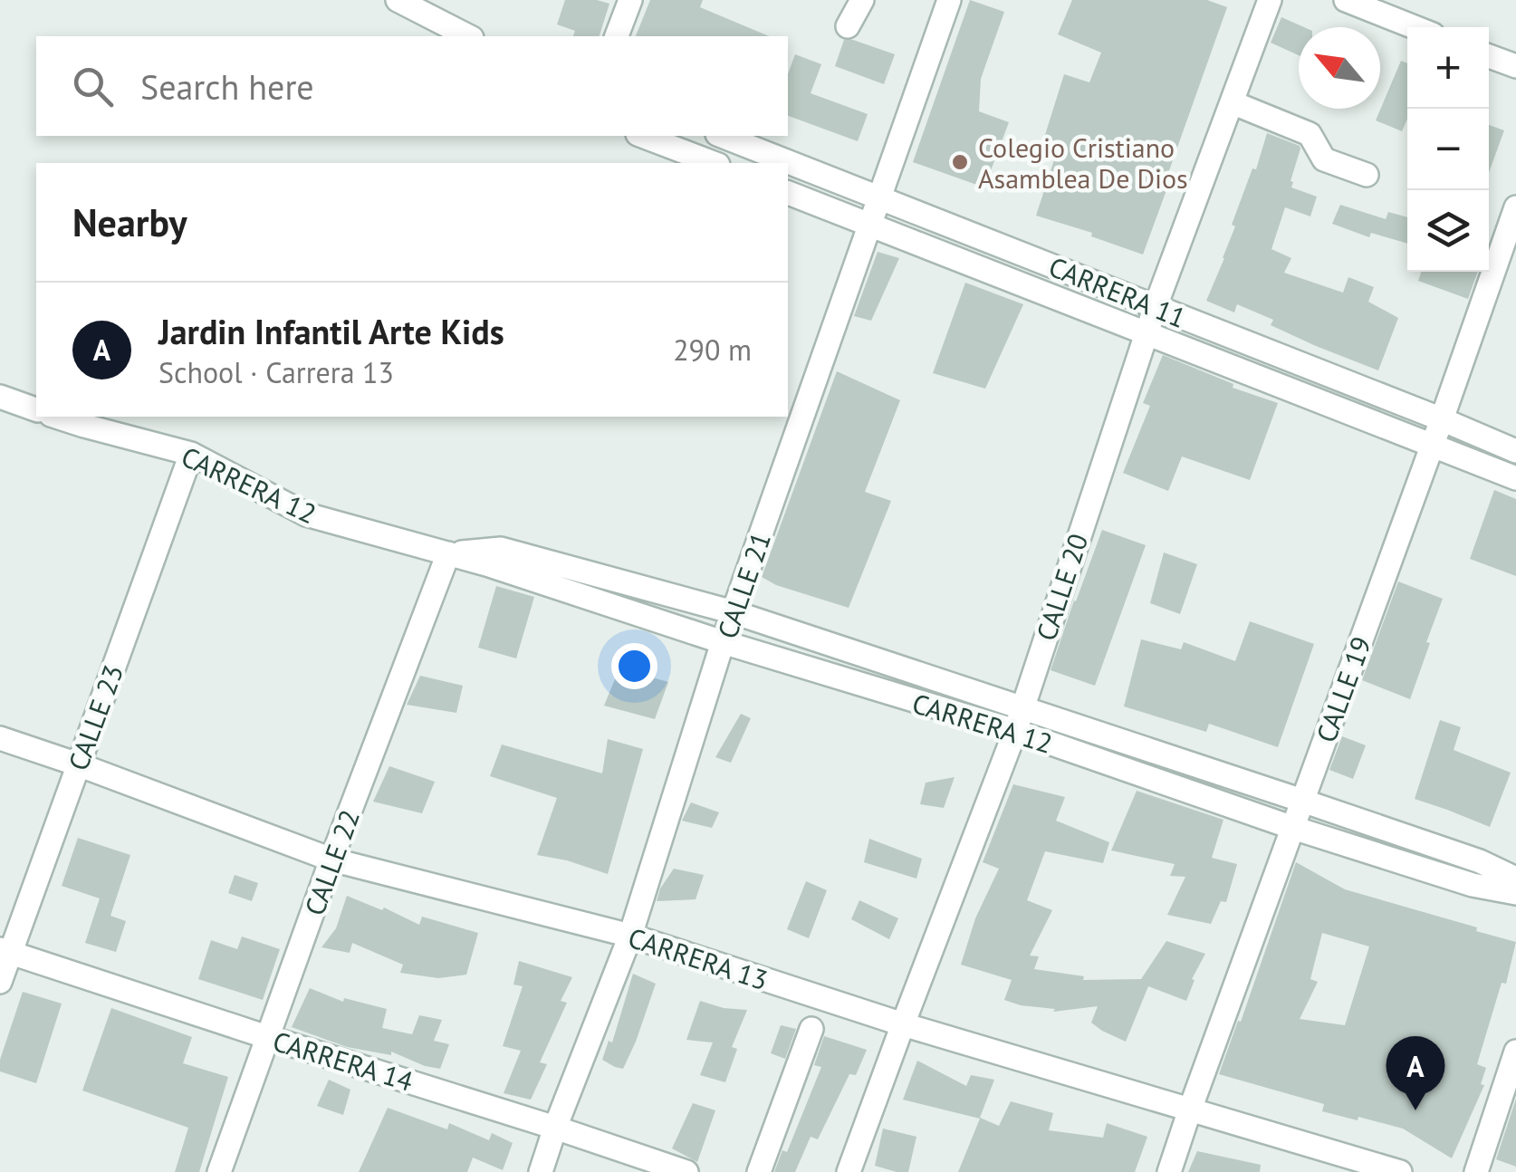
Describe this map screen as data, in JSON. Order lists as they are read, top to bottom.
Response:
{
  "streets": {
    "street": [
      "CARRERA 11",
      "CARRERA 12",
      "CALLE 21",
      "CALLE 20",
      "CALLE 19",
      "CALLE 23",
      "CALLE 22",
      "CARRERA 13",
      "CARRERA 14"
    ]
  },
  "crossings": [
    ["CARRERA 11", "CALLE 21"],
    ["CARRERA 11", "CALLE 20"],
    ["CARRERA 11", "CALLE 19"],
    ["CARRERA 12", "CALLE 21"],
    ["CARRERA 12", "CALLE 20"],
    ["CARRERA 12", "CALLE 19"],
    ["CARRERA 12", "CALLE 23"],
    ["CARRERA 12", "CALLE 22"],
    ["CALLE 21", "CARRERA 13"],
    ["CALLE 21", "CARRERA 14"],
    ["CALLE 20", "CARRERA 13"],
    ["CALLE 19", "CARRERA 13"],
    ["CALLE 23", "CARRERA 13"],
    ["CALLE 23", "CARRERA 14"],
    ["CALLE 22", "CARRERA 13"],
    ["CALLE 22", "CARRERA 14"]
  ],
  "places": ["Colegio Cristiano Asamblea De Dios"],
  "north": "top left",
  "page": {
    "map_buttons": ["+", "−"],
    "search": "Search here",
    "heading": "Nearby",
    "list": [
      {
        "mark": "A",
        "name": "Jardin Infantil Arte Kids",
        "note": "School · Carrera 13",
        "value": "290 m"
      }
    ],
    "pins": "A"
  }
}
